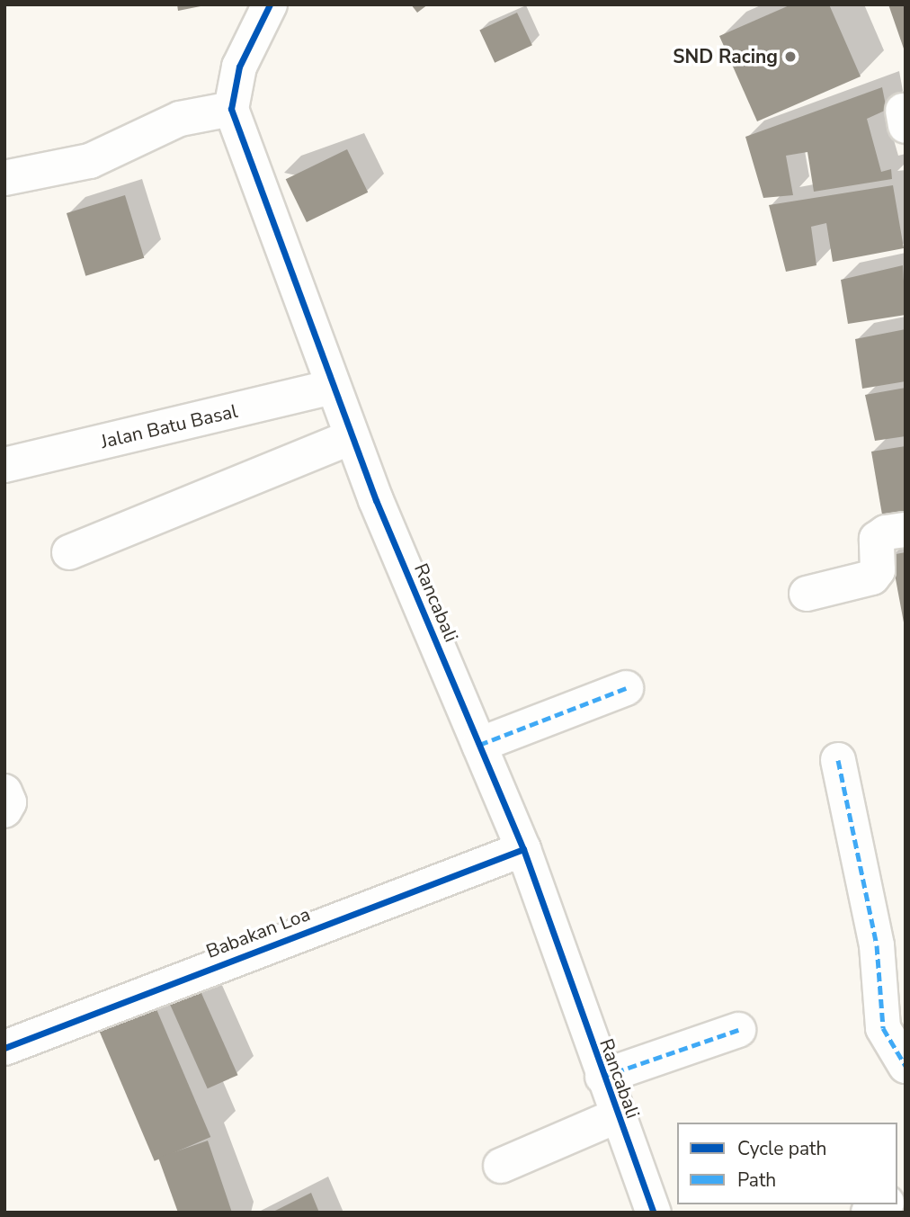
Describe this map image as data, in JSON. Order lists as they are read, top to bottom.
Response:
{
  "streets": {
    "street": ["Jalan Batu Basal", "Rancabali", "Babakan Loa"]
  },
  "crossings": [
    ["Jalan Batu Basal", "Rancabali"],
    ["Rancabali", "Babakan Loa"]
  ],
  "places": ["SND Racing"],
  "legend": ["Cycle path", "Path"]
}
